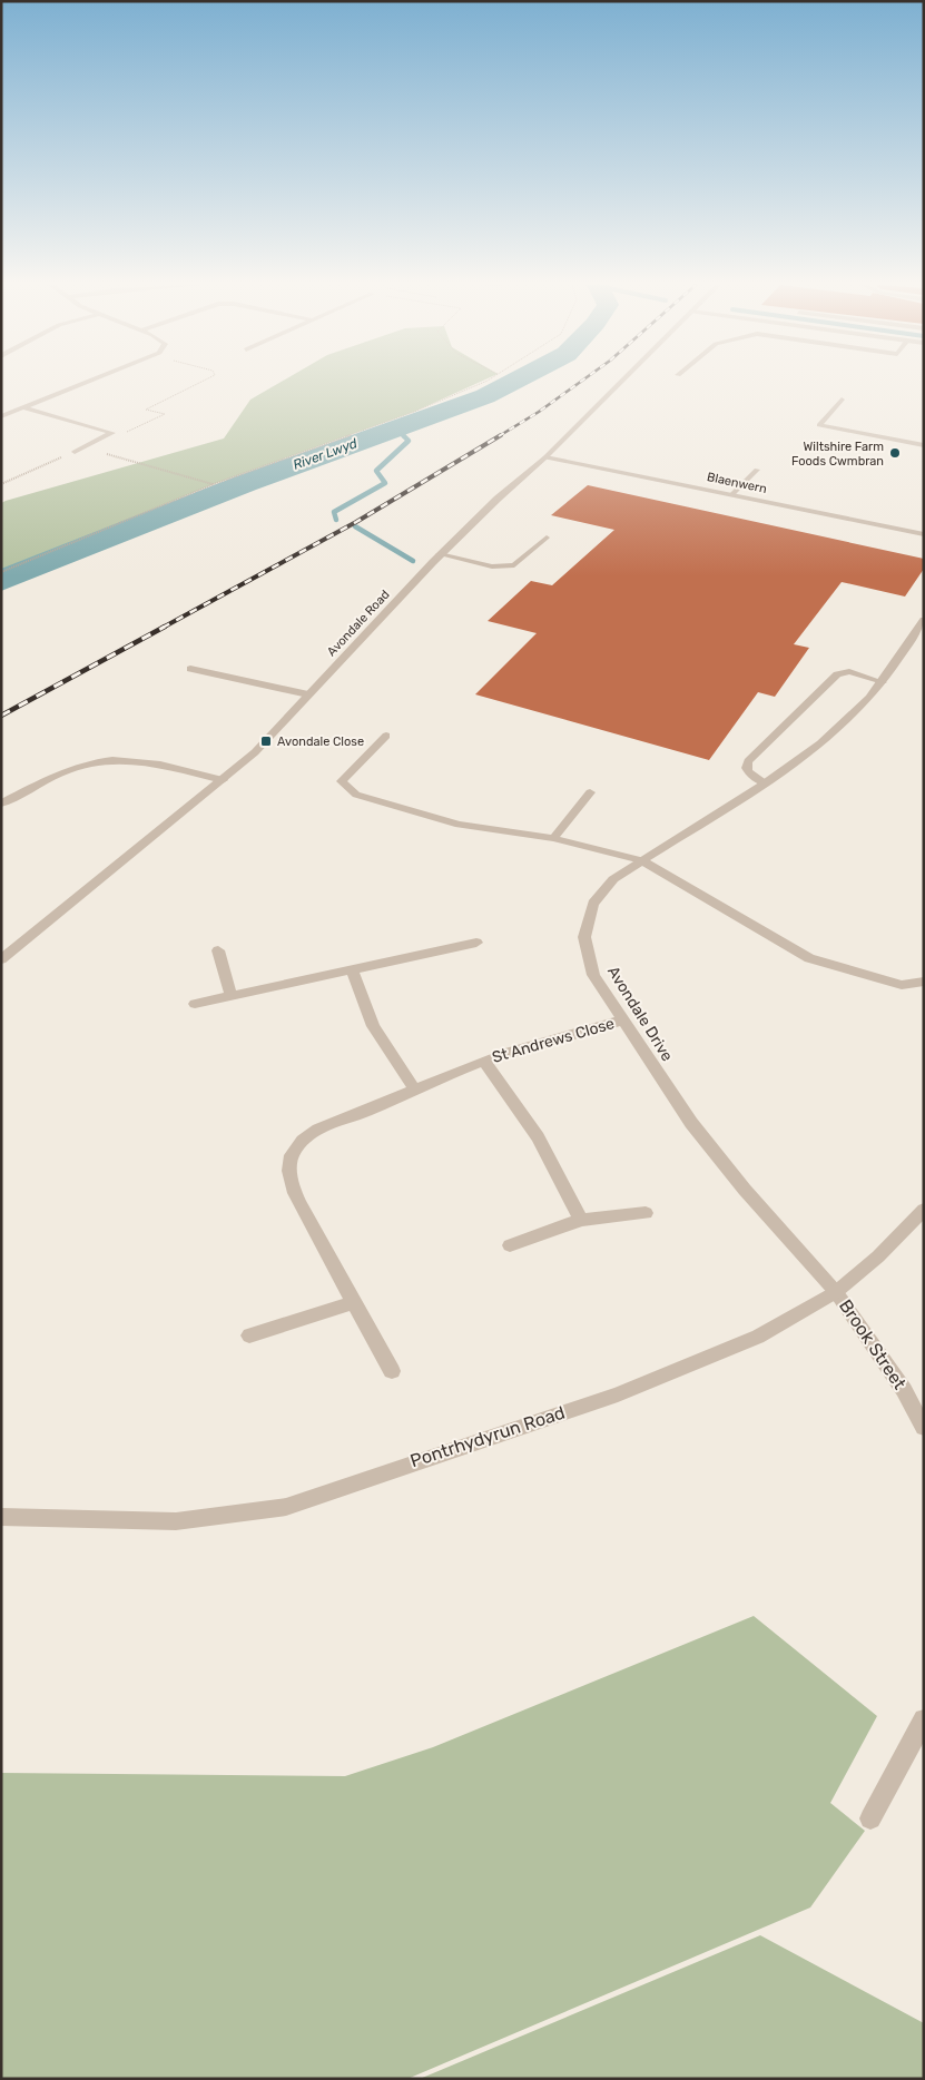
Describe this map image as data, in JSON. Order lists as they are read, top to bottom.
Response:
{
  "streets": {
    "street": [
      "Blaenwern",
      "Avondale Road",
      "Avondale Drive",
      "St Andrews Close",
      "Brook Street",
      "Pontrhydyrun Road"
    ]
  },
  "crossings": [
    ["Blaenwern", "Avondale Road"],
    ["Avondale Drive", "St Andrews Close"],
    ["Avondale Drive", "Brook Street"],
    ["Avondale Drive", "Pontrhydyrun Road"],
    ["Brook Street", "Pontrhydyrun Road"]
  ],
  "water": ["River Lwyd"],
  "places": {
    "other": ["Wiltshire Farm Foods Cwmbran"],
    "transit": ["Avondale Close"]
  }
}
